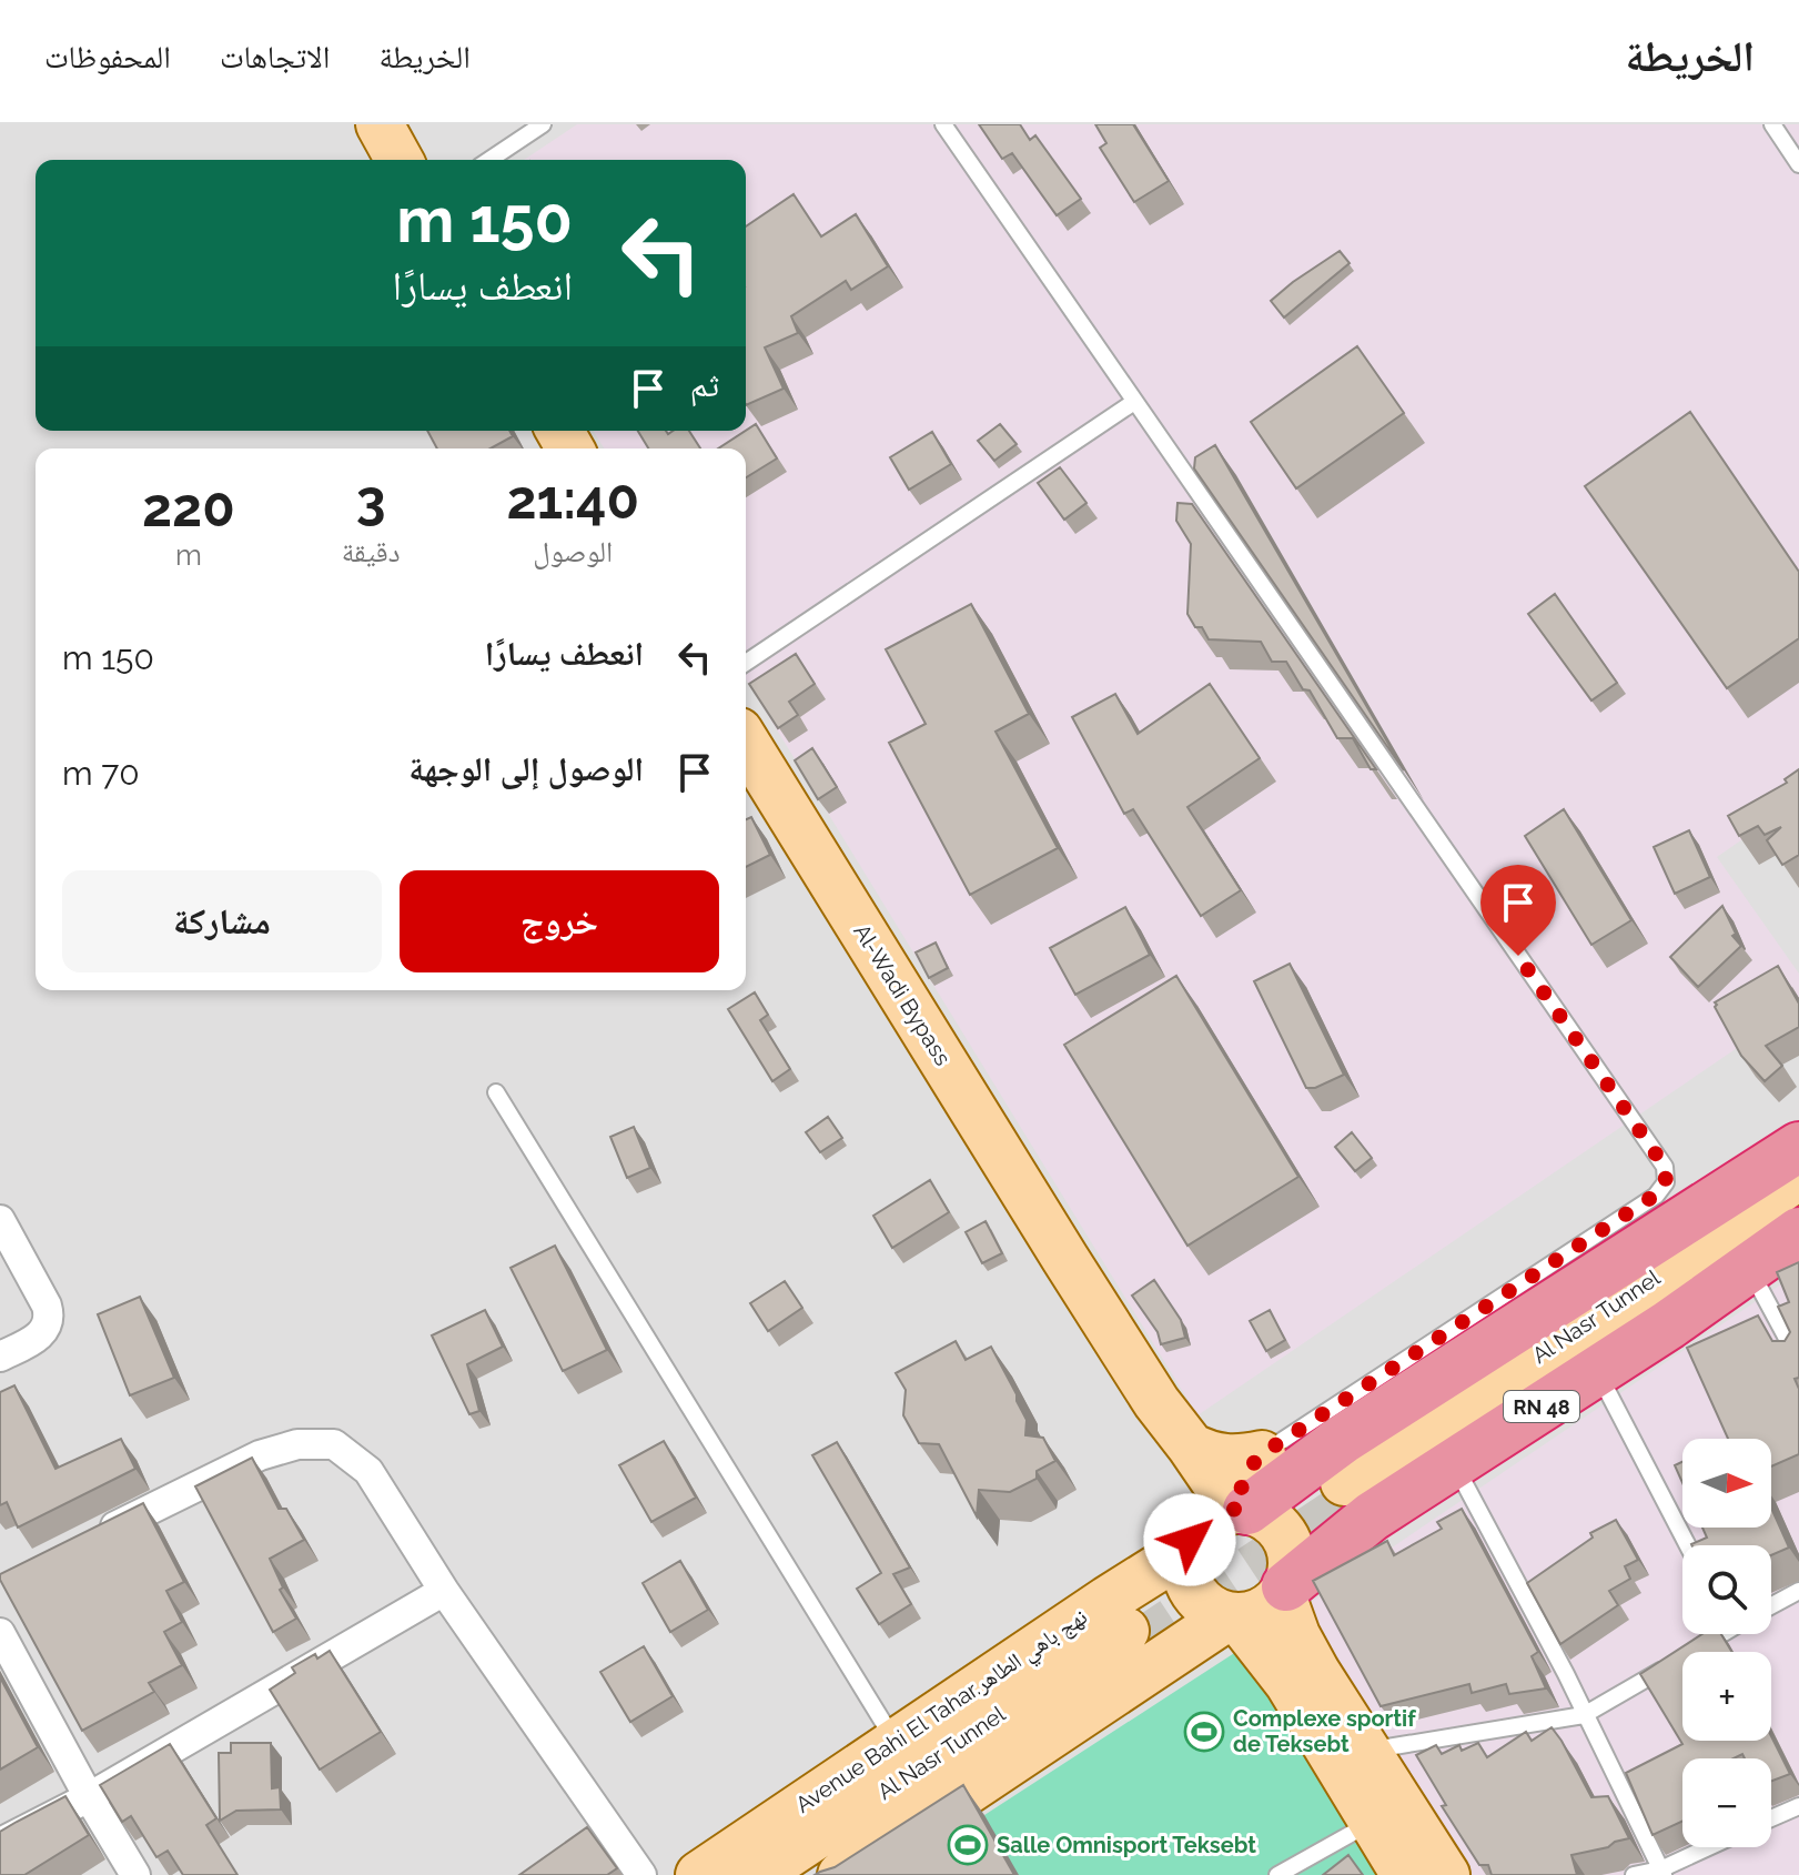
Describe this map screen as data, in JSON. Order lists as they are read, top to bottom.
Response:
{
  "streets": {
    "highway": ["RN 48"],
    "main road": ["Al-Wadi Bypass", "Al Nasr Tunnel", "Avenue Bahi El Tahar,نهج باهي الطاهر"]
  },
  "crossings": [
    ["Al-Wadi Bypass", "RN 48"],
    ["Al-Wadi Bypass", "Avenue Bahi El Tahar,نهج باهي الطاهر"],
    ["RN 48", "Avenue Bahi El Tahar,نهج باهي الطاهر"]
  ],
  "places": {
    "sports": ["Complexe sportif de Teksebt", "Salle Omnisport Teksebt"]
  },
  "north": "right",
  "page": {
    "header": "الخريطة",
    "nav": ["الخريطة", "الاتجاهات", "المحفوظات"],
    "turn": ["150 m", "انعطف يسارًا"],
    "then": "ثم",
    "eta": [
      "21:40",
      "الوصول",
      "3",
      "دقيقة",
      "220",
      "m"
    ],
    "list": [
      {
        "name": "انعطف يسارًا",
        "value": "150 m"
      },
      {
        "name": "الوصول إلى الوجهة",
        "value": "70 m"
      }
    ],
    "buttons": ["خروج", "مشاركة"],
    "map_buttons": ["+", "−"]
  }
}
